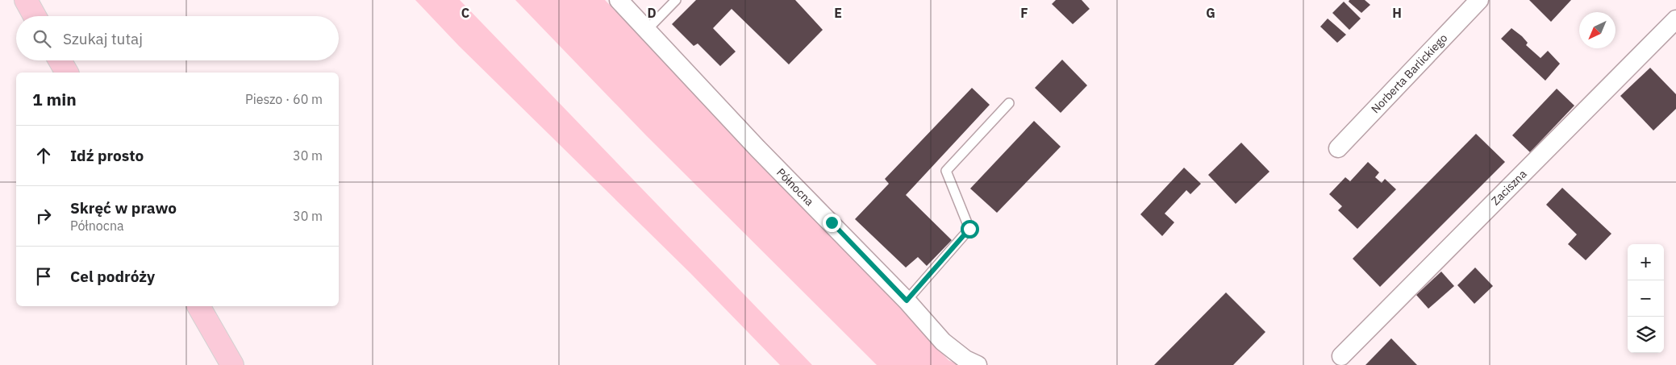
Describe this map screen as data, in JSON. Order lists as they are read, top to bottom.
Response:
{
  "streets": {
    "street": ["Norberta Barlickiego", "Północna", "Zaciszna"]
  },
  "north": "bottom left",
  "page": {
    "search": "Szukaj tutaj",
    "heading": ["1 min", "Pieszo · 60 m"],
    "list": [
      ["Idź prosto", "30 m"],
      ["Skręć w prawo", "Północna", "30 m"],
      "Cel podróży"
    ],
    "map_buttons": ["+", "−"]
  },
  "grid": {
    "columns": [
      "C",
      "D",
      "E",
      "F",
      "G",
      "H"
    ]
  }
}
